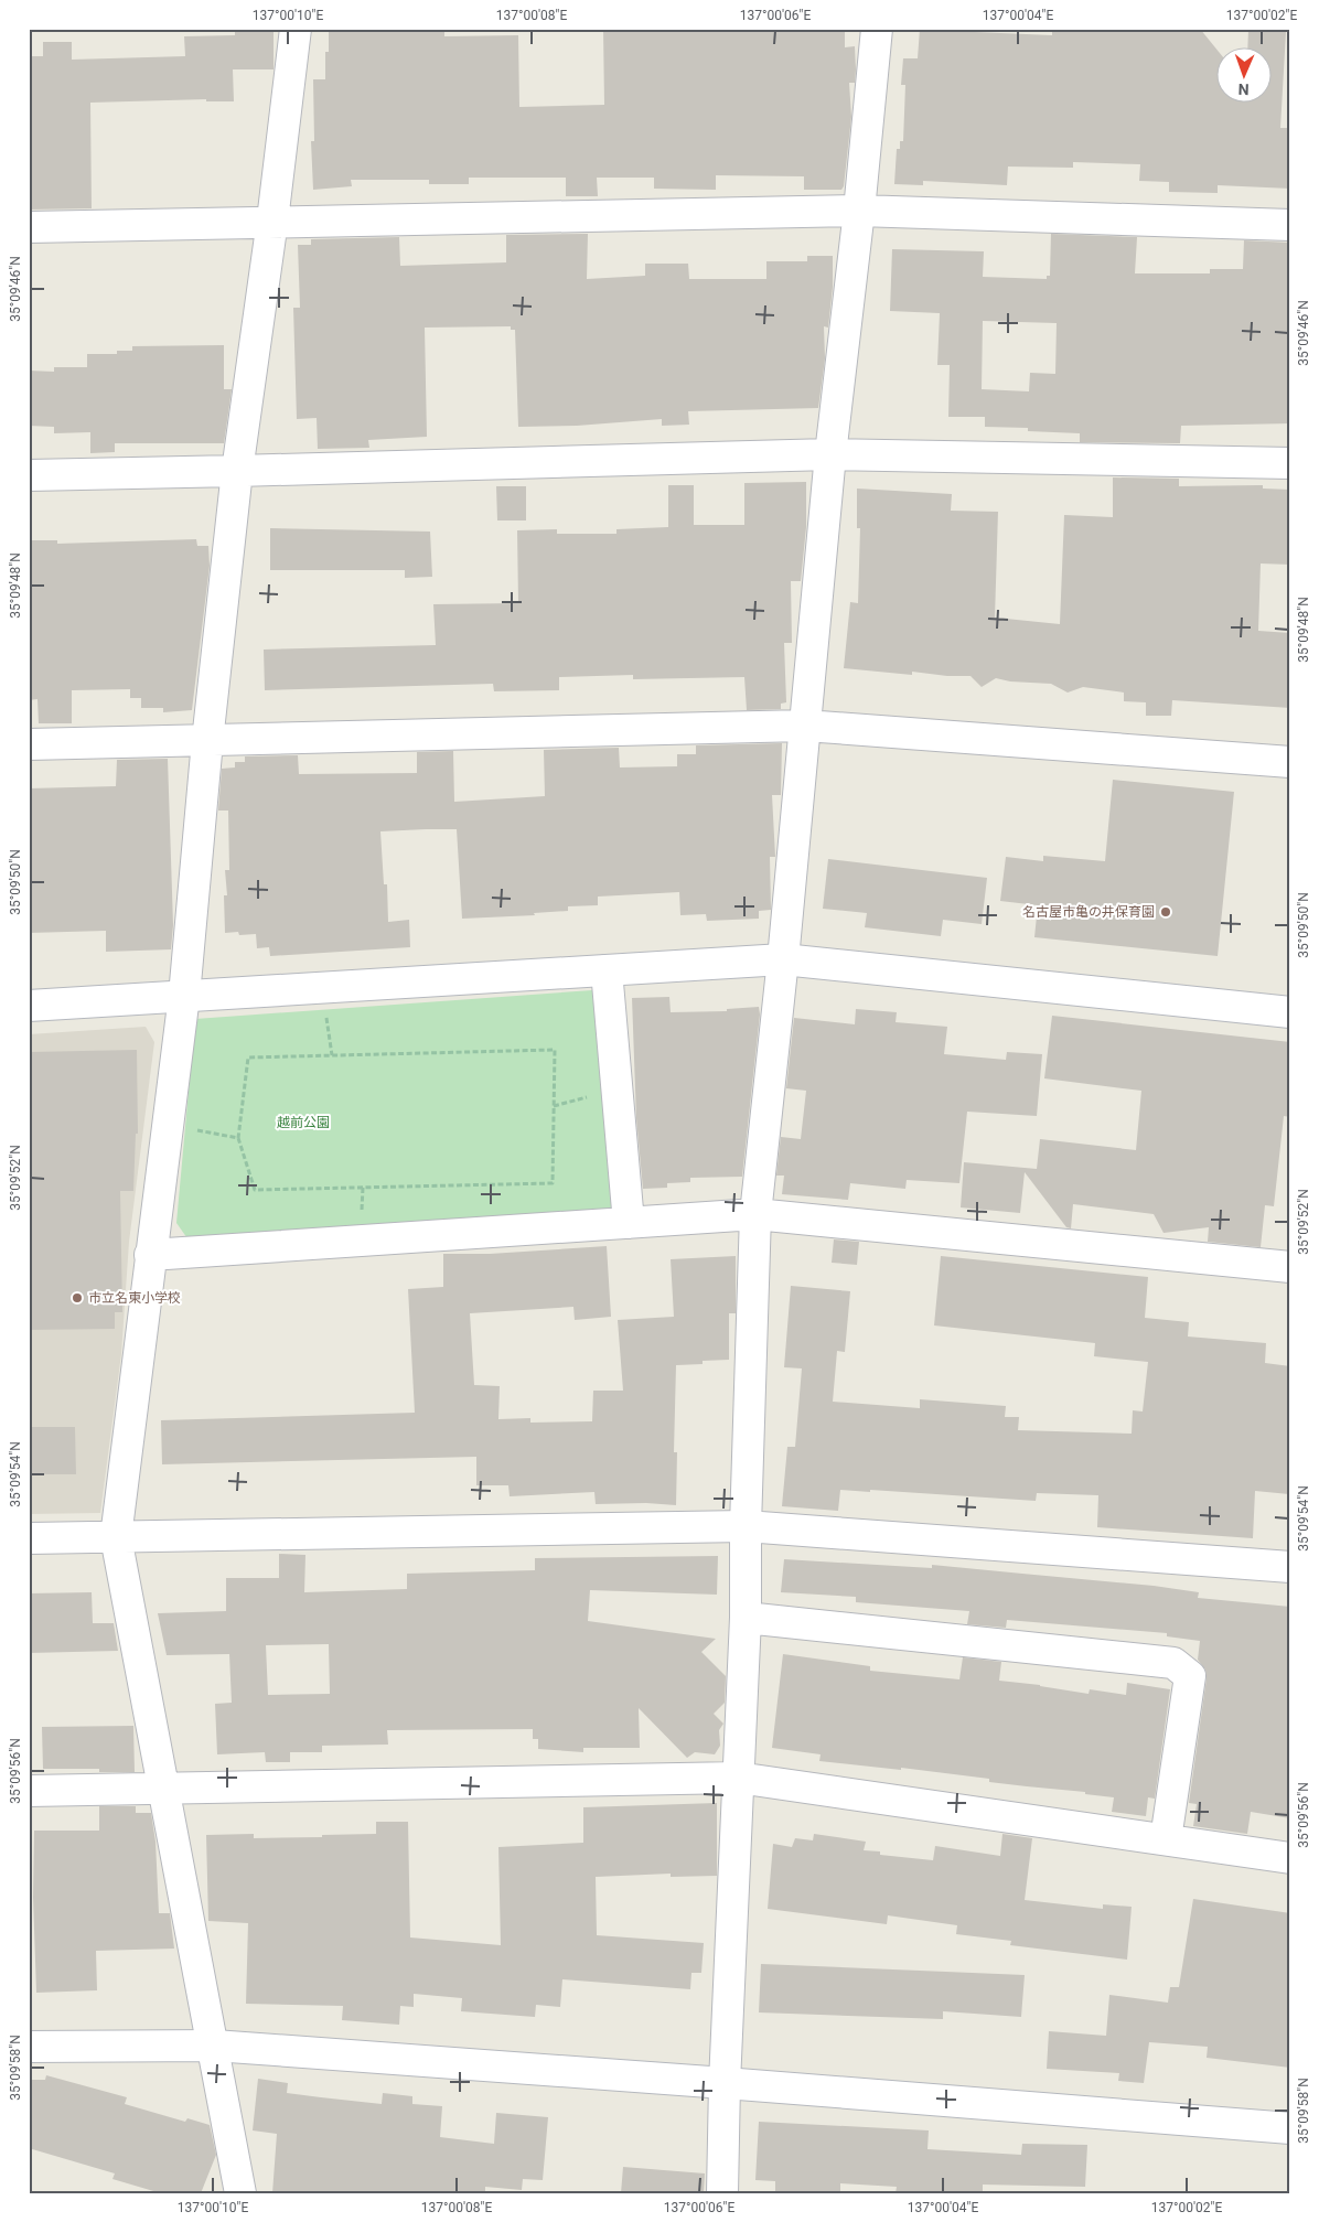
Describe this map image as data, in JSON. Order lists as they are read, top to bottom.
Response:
{
  "parks": ["越前公園"],
  "places": ["名古屋市亀の井保育園", "市立名東小学校"],
  "north": "bottom",
  "coordinates": [
    "137°00'10\"E",
    "137°00'08\"E",
    "137°00'06\"E",
    "137°00'04\"E",
    "137°00'02\"E",
    "35°09'46\"N",
    "35°09'48\"N",
    "35°09'50\"N",
    "35°09'52\"N",
    "35°09'54\"N",
    "35°09'56\"N",
    "35°09'58\"N"
  ]
}
